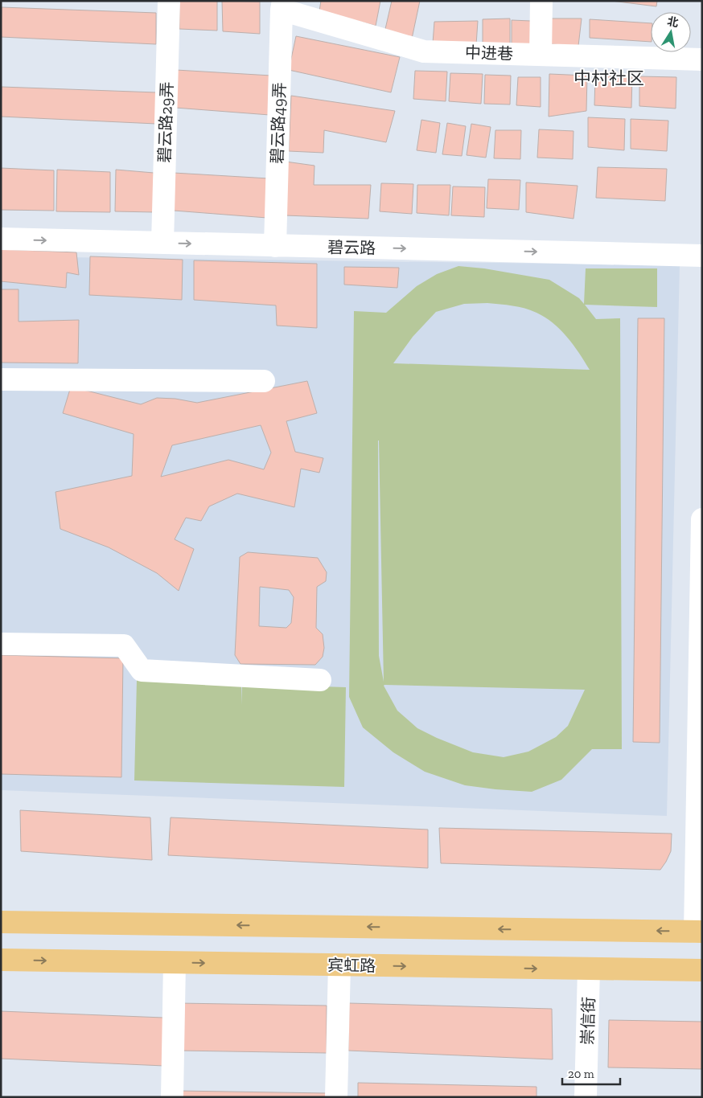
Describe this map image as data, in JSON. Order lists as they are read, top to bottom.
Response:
{
  "streets": {
    "main road": ["宾虹路"],
    "street": [
      "中进巷",
      "碧云路29弄",
      "碧云路49弄",
      "碧云路",
      "崇信街"
    ]
  },
  "crossings": [
    ["中进巷", "碧云路49弄"],
    ["碧云路29弄", "碧云路"],
    ["碧云路49弄", "碧云路"],
    ["宾虹路", "崇信街"]
  ],
  "districts": ["中村社区"],
  "scale_bar": "20 m",
  "north": "top"
}
